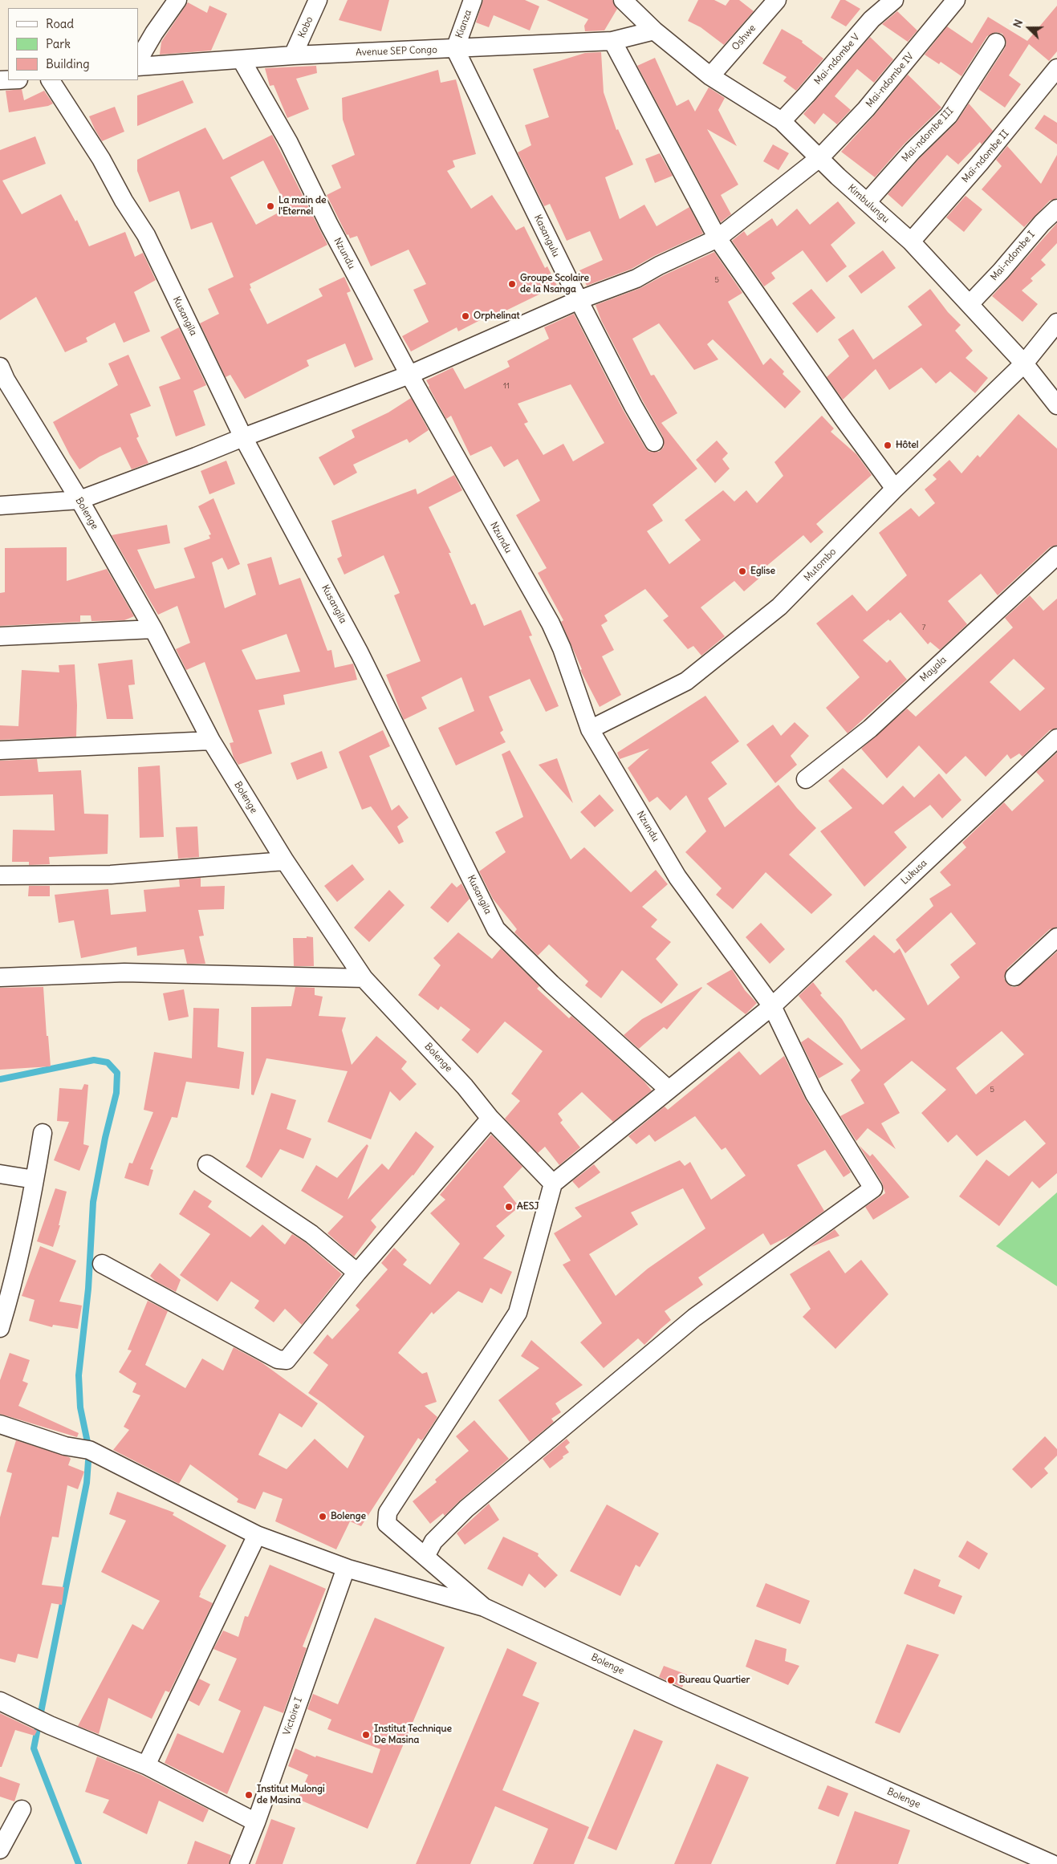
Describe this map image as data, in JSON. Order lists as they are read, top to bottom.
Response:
{
  "streets": {
    "street": [
      "Kianza",
      "Kobo",
      "Oshwe",
      "Avenue SEP Congo",
      "Mai-ndombe V",
      "Mai-ndombe IV",
      "Mai-ndombe III",
      "Maï-ndombe II",
      "Kimbulungu",
      "Kasangulu",
      "Nzundu",
      "Mai-ndombe I",
      "Kusangila",
      "Bolenge",
      "Mutombo",
      "Mayala",
      "Lukusa",
      "Victoire I"
    ]
  },
  "crossings": [
    ["Kianza", "Avenue SEP Congo"],
    ["Kianza", "Kasangulu"],
    ["Kobo", "Avenue SEP Congo"],
    ["Oshwe", "Kimbulungu"],
    ["Avenue SEP Congo", "Kimbulungu"],
    ["Avenue SEP Congo", "Kasangulu"],
    ["Avenue SEP Congo", "Nzundu"],
    ["Mai-ndombe V", "Kimbulungu"],
    ["Mai-ndombe IV", "Kimbulungu"],
    ["Mai-ndombe IV", "Kasangulu"],
    ["Mai-ndombe IV", "Nzundu"],
    ["Mai-ndombe IV", "Kusangila"],
    ["Mai-ndombe IV", "Bolenge"],
    ["Mai-ndombe III", "Kimbulungu"],
    ["Maï-ndombe II", "Kimbulungu"],
    ["Kimbulungu", "Mai-ndombe I"],
    ["Kimbulungu", "Mutombo"],
    ["Nzundu", "Mutombo"],
    ["Nzundu", "Lukusa"],
    ["Kusangila", "Lukusa"],
    ["Bolenge", "Lukusa"],
    ["Bolenge", "Victoire I"]
  ],
  "places": [
    "La main de l'Eternel",
    "Groupe Scolaire de la Nsanga",
    "Orphelinat",
    "Hôtel",
    "Eglise",
    "AESJ",
    "Bolenge",
    "Bureau Quartier",
    "Institut Technique De Masina",
    "Institut Mulongi de Masina"
  ],
  "house_numbers": [
    "5",
    "11",
    "7",
    "5"
  ],
  "legend": ["Road", "Park", "Building"],
  "north": "left"
}
